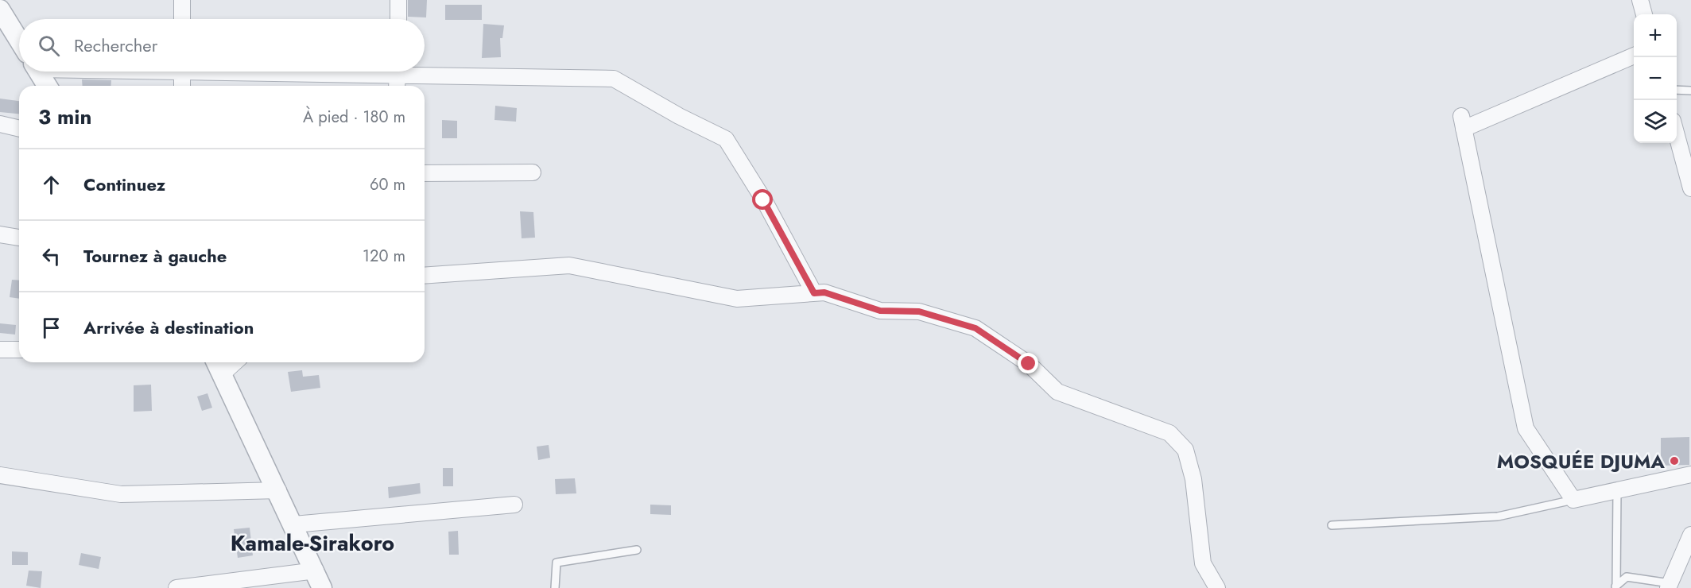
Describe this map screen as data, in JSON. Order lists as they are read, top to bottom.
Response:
{
  "districts": ["Kamale-Sirakoro"],
  "places": ["MOSQUÉE DJUMA"],
  "page": {
    "map_buttons": ["+", "−"],
    "search": "Rechercher",
    "heading": ["3 min", "À pied · 180 m"],
    "list": [
      ["Continuez", "60 m"],
      ["Tournez à gauche", "120 m"],
      "Arrivée à destination"
    ]
  }
}
